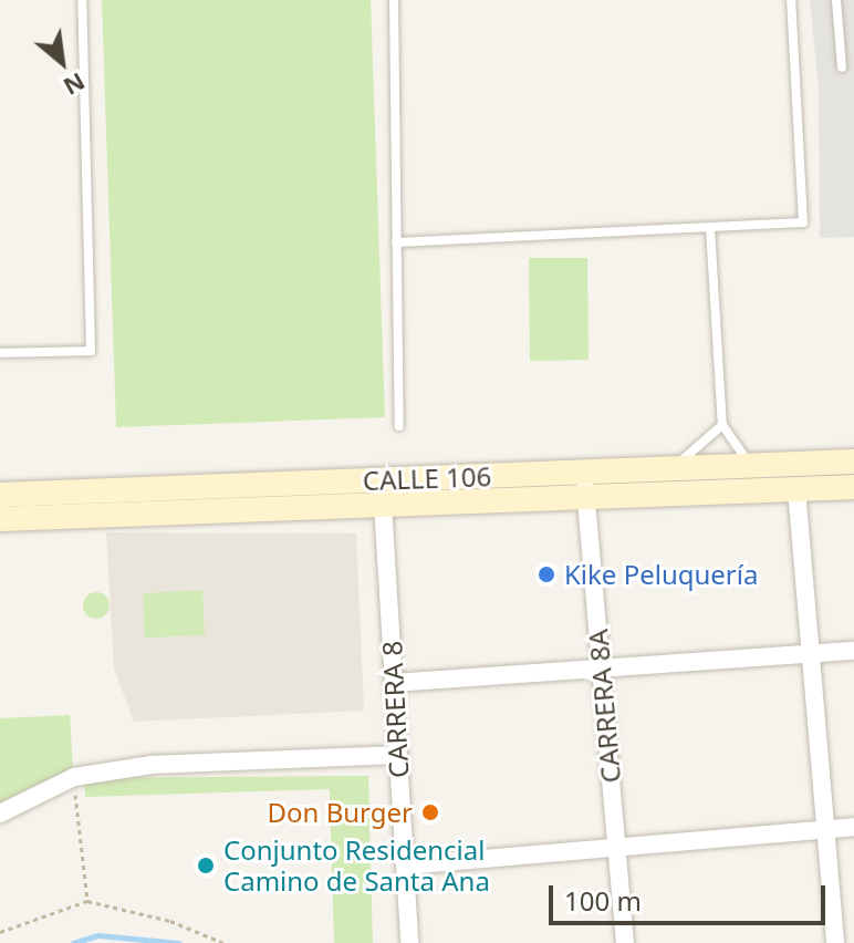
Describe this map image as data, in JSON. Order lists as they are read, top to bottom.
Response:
{
  "streets": {
    "main road": ["CALLE 106"],
    "street": ["CARRERA 8A", "CARRERA 8"]
  },
  "crossings": [
    ["CALLE 106", "CARRERA 8A"],
    ["CALLE 106", "CARRERA 8"]
  ],
  "places": ["Kike Peluquería", "Don Burger", "Conjunto Residencial Camino de Santa Ana"],
  "scale_bar": "100 m",
  "north": "bottom right"
}
